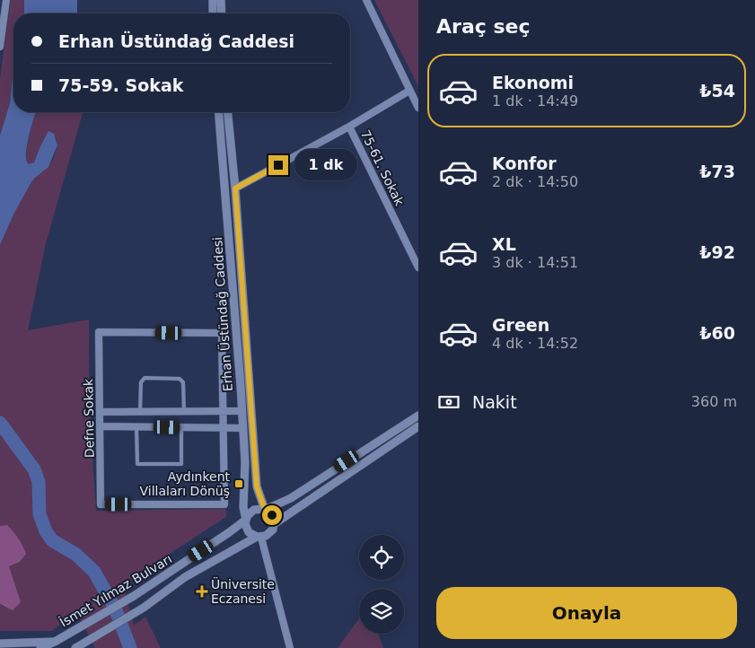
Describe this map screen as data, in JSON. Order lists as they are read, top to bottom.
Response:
{
  "streets": {
    "street": [
      "75-61. Sokak",
      "Erhan Üstündağ Caddesi",
      "Defne Sokak",
      "İsmet Yılmaz Bulvarı"
    ]
  },
  "crossings": [
    ["Erhan Üstündağ Caddesi", "İsmet Yılmaz Bulvarı"]
  ],
  "places": {
    "transit": ["Aydınkent Villaları Dönüş"],
    "health": ["Üniversite Eczanesi"]
  },
  "page": {
    "heading": "Araç seç",
    "banner": ["Erhan Üstündağ Caddesi", "75-59. Sokak"],
    "list": [
      {
        "name": "Ekonomi",
        "note": "1 dk · 14:49",
        "value": "₺54"
      },
      {
        "name": "Konfor",
        "note": "2 dk · 14:50",
        "value": "₺73"
      },
      {
        "name": "XL",
        "note": "3 dk · 14:51",
        "value": "₺92"
      },
      {
        "name": "Green",
        "note": "4 dk · 14:52",
        "value": "₺60"
      }
    ],
    "bubble": "1 dk",
    "pay": ["Nakit", "360 m"],
    "buttons": "Onayla"
  }
}
